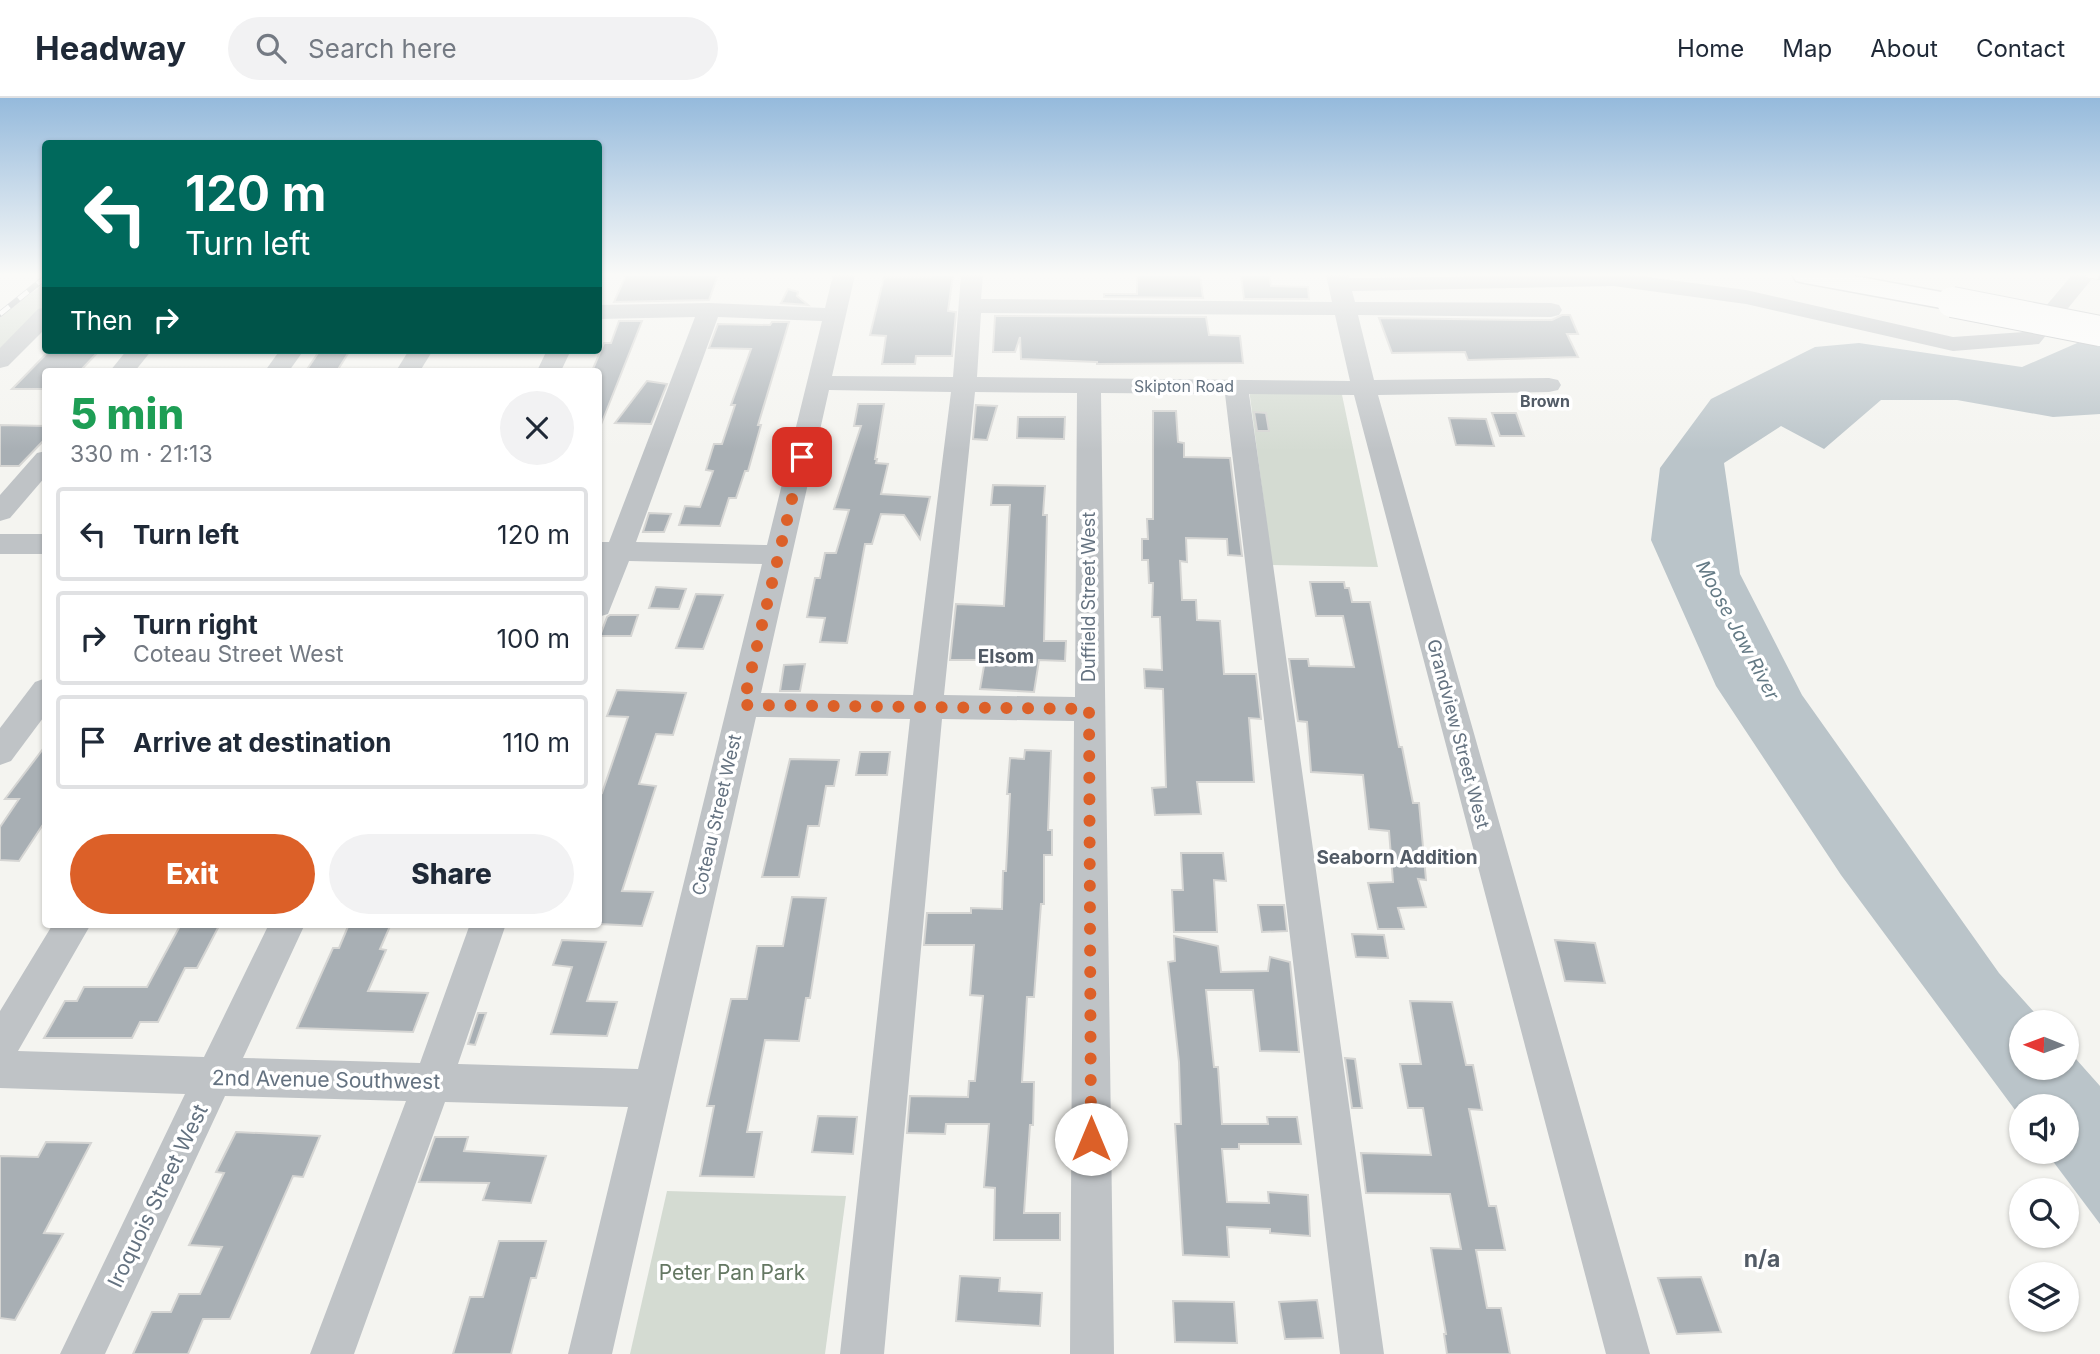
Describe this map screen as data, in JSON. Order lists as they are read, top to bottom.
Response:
{
  "streets": {
    "street": [
      "Skipton Road",
      "Duffield Street West",
      "Grandview Street West",
      "Coteau Street West",
      "2nd Avenue Southwest",
      "Iroquois Street West"
    ]
  },
  "crossings": [
    ["Skipton Road", "Duffield Street West"],
    ["Skipton Road", "Grandview Street West"],
    ["Skipton Road", "Coteau Street West"],
    ["Coteau Street West", "2nd Avenue Southwest"],
    ["2nd Avenue Southwest", "Iroquois Street West"]
  ],
  "districts": [
    "Brown",
    "Elsom",
    "Seaborn Addition",
    "n/a"
  ],
  "water": ["Moose Jaw River"],
  "parks": ["Peter Pan Park"],
  "north": "left",
  "page": {
    "header": "Headway",
    "search": "Search here",
    "nav": [
      "Home",
      "Map",
      "About",
      "Contact"
    ],
    "turn": ["120 m", "Turn left"],
    "then": "Then",
    "heading": ["5 min", "330 m · 21:13"],
    "list": [
      {
        "name": "Turn left",
        "value": "120 m"
      },
      {
        "name": "Turn right",
        "note": "Coteau Street West",
        "value": "100 m"
      },
      {
        "name": "Arrive at destination",
        "value": "110 m"
      }
    ],
    "buttons": ["Exit", "Share"]
  }
}
